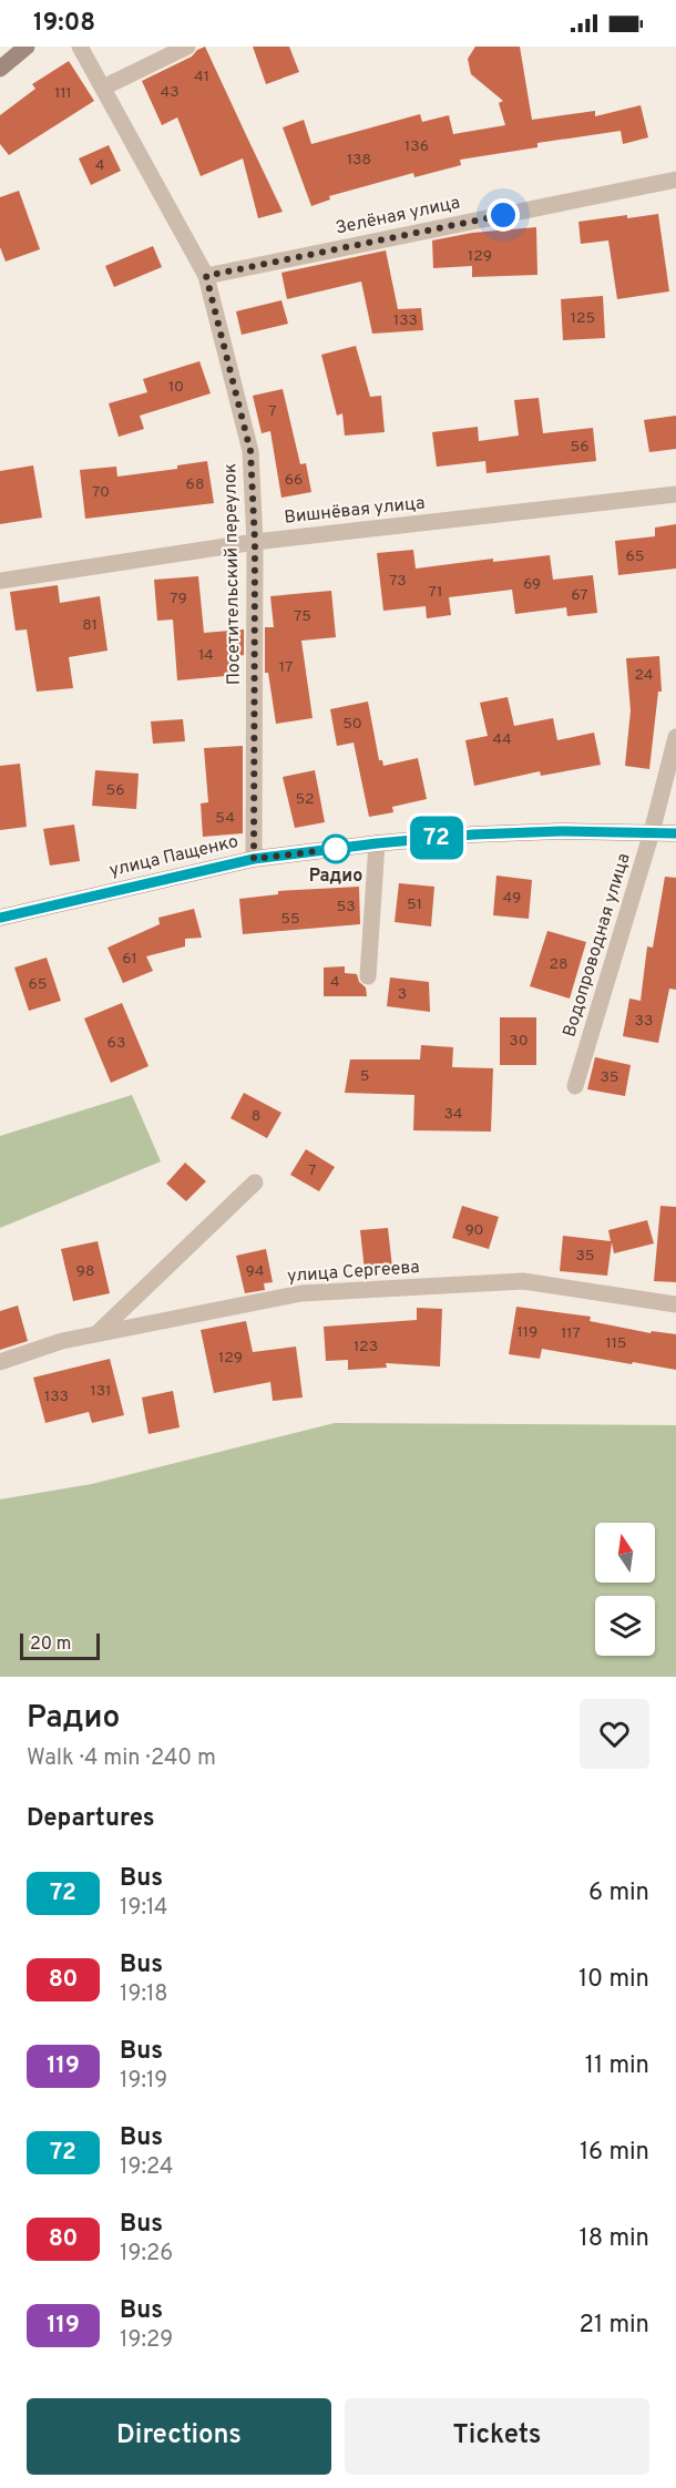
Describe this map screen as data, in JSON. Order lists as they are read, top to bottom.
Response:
{
  "streets": {
    "street": [
      "Зелёная улица",
      "Вишнёвая улица",
      "Посетительский переулок",
      "улица Пащенко",
      "Водопроводная улица",
      "улица Сергеева"
    ]
  },
  "crossings": [
    ["Зелёная улица", "Посетительский переулок"],
    ["Вишнёвая улица", "Посетительский переулок"],
    ["Посетительский переулок", "улица Пащенко"],
    ["улица Пащенко", "Водопроводная улица"]
  ],
  "places": ["Радио"],
  "lines": ["bus line 72"],
  "house_numbers": [
    "41",
    "43",
    "111",
    "136",
    "138",
    "4",
    "129",
    "125",
    "133",
    "10",
    "7",
    "56",
    "66",
    "68",
    "70",
    "65",
    "73",
    "69",
    "71",
    "67",
    "79",
    "75",
    "81",
    "14",
    "17",
    "24",
    "50",
    "44",
    "56",
    "52",
    "54",
    "49",
    "51",
    "53",
    "55",
    "61",
    "28",
    "4",
    "65",
    "3",
    "33",
    "30",
    "63",
    "5",
    "35",
    "34",
    "8",
    "7",
    "90",
    "35",
    "98",
    "94",
    "119",
    "117",
    "115",
    "123",
    "129",
    "131",
    "133"
  ],
  "scale_bar": "20 m",
  "north": "top",
  "page": {
    "status": "19:08",
    "on_map": "72",
    "scale": "20 m",
    "heading": [
      ["Радио", "Walk · 4 min · 240 m"],
      "Departures"
    ],
    "list": [
      {
        "mark": "72",
        "name": "Bus",
        "note": "19:14",
        "value": "6 min"
      },
      {
        "mark": "80",
        "name": "Bus",
        "note": "19:18",
        "value": "10 min"
      },
      {
        "mark": "119",
        "name": "Bus",
        "note": "19:19",
        "value": "11 min"
      },
      {
        "mark": "72",
        "name": "Bus",
        "note": "19:24",
        "value": "16 min"
      },
      {
        "mark": "80",
        "name": "Bus",
        "note": "19:26",
        "value": "18 min"
      },
      {
        "mark": "119",
        "name": "Bus",
        "note": "19:29",
        "value": "21 min"
      }
    ],
    "buttons": ["Directions", "Tickets"]
  }
}
